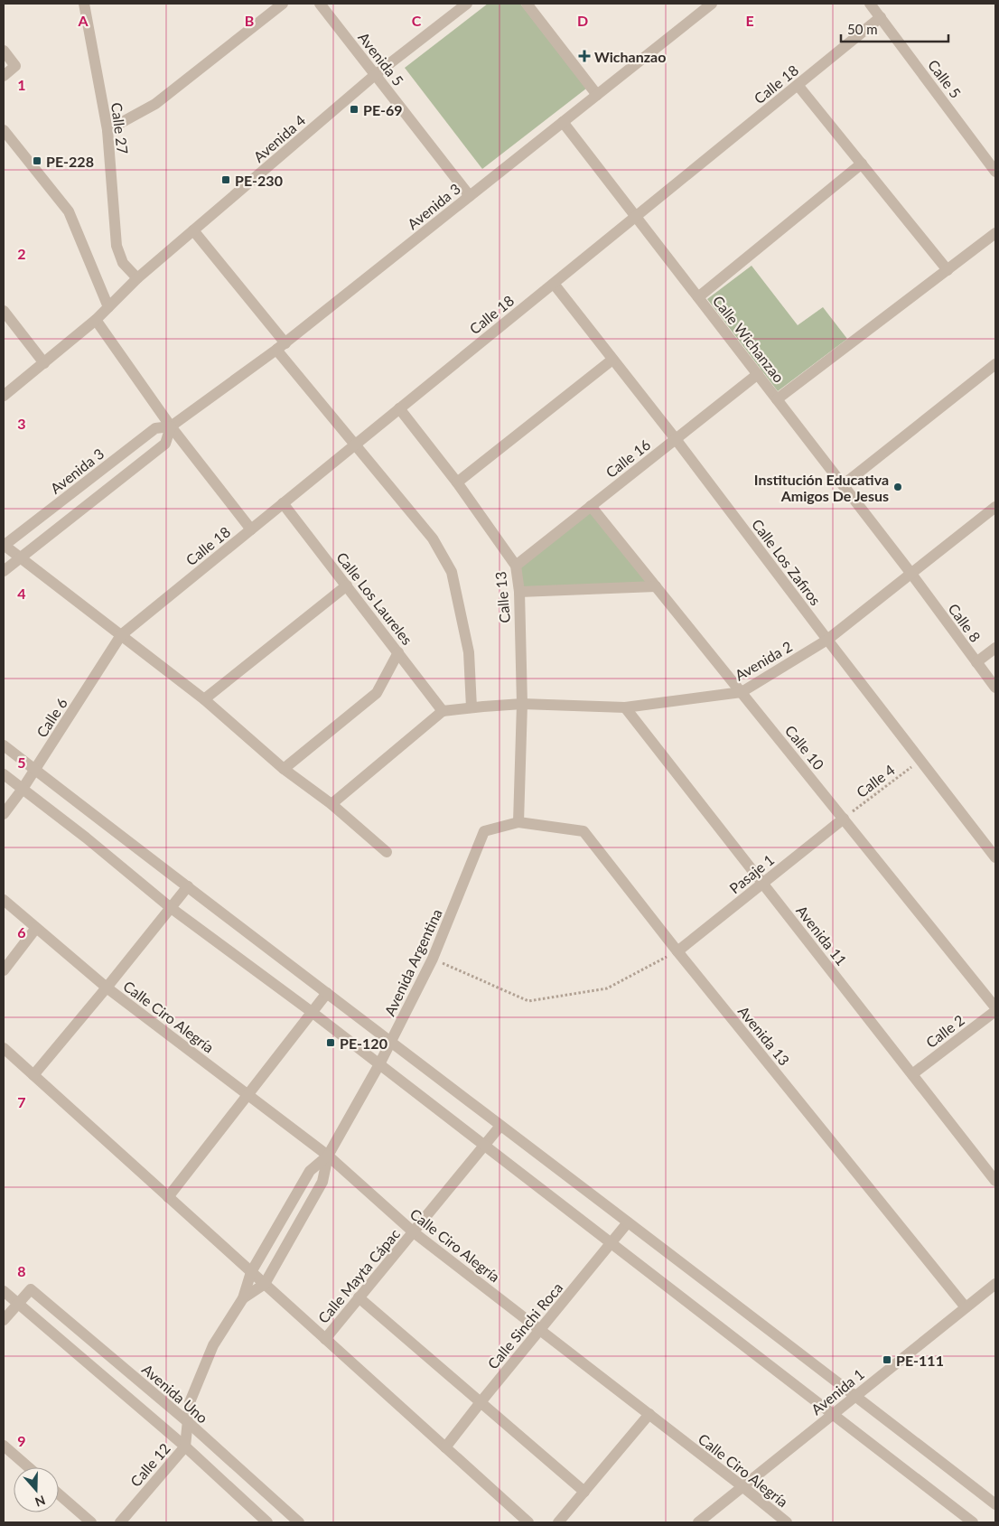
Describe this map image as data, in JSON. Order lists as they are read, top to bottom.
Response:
{
  "streets": {
    "street": [
      "Avenida 5",
      "Calle 5",
      "Calle 18",
      "Calle 27",
      "Avenida 4",
      "Avenida 3",
      "Calle Wichanzao",
      "Calle 16",
      "Calle Los Zafiros",
      "Calle 13",
      "Calle Los Laureles",
      "Calle 8",
      "Avenida 2",
      "Calle 6",
      "Calle 10",
      "Pasaje 1",
      "Avenida 11",
      "Avenida Argentina",
      "Calle Ciro Alegría",
      "Calle 2",
      "Avenida 13",
      "Calle Mayta Cápac",
      "Calle Sinchi Roca",
      "Avenida 1",
      "Avenida Uno",
      "Calle 12"
    ],
    "path": ["Calle 4"]
  },
  "crossings": [
    ["Avenida 5", "Avenida 4"],
    ["Avenida 5", "Avenida 3"],
    ["Calle 5", "Calle 18"],
    ["Calle 18", "Calle Wichanzao"],
    ["Calle 18", "Calle Los Zafiros"],
    ["Calle 18", "Calle 13"],
    ["Calle 18", "Calle Los Laureles"],
    ["Calle 18", "Calle 6"],
    ["Calle 27", "Avenida 4"],
    ["Avenida 3", "Calle Wichanzao"],
    ["Calle Wichanzao", "Calle 16"],
    ["Calle Wichanzao", "Calle 8"],
    ["Calle Wichanzao", "Avenida 2"],
    ["Calle 16", "Calle Los Zafiros"],
    ["Calle 16", "Calle 13"],
    ["Calle 16", "Calle 10"],
    ["Calle Los Zafiros", "Avenida 2"],
    ["Calle Los Zafiros", "Calle 4"],
    ["Calle 13", "Avenida 2"],
    ["Calle 13", "Avenida Argentina"],
    ["Calle 13", "Avenida 13"],
    ["Calle Los Laureles", "Avenida 2"],
    ["Calle 8", "Avenida 2"],
    ["Avenida 2", "Calle 10"],
    ["Avenida 2", "Avenida 11"],
    ["Calle 10", "Calle 4"],
    ["Calle 10", "Pasaje 1"],
    ["Calle 4", "Pasaje 1"],
    ["Pasaje 1", "Avenida 11"],
    ["Pasaje 1", "Avenida 13"],
    ["Avenida 11", "Calle 2"],
    ["Avenida Argentina", "Calle Ciro Alegría"],
    ["Avenida Argentina", "Avenida 13"],
    ["Avenida Argentina", "Calle 12"],
    ["Calle Ciro Alegría", "Calle Mayta Cápac"],
    ["Calle Ciro Alegría", "Calle Sinchi Roca"],
    ["Calle Ciro Alegría", "Avenida 1"],
    ["Avenida 13", "Avenida 1"],
    ["Avenida Uno", "Calle 12"]
  ],
  "places": {
    "health": ["Wichanzao"],
    "transit": [
      "PE-69",
      "PE-228",
      "PE-230",
      "PE-120",
      "PE-111"
    ],
    "other": ["Institución Educativa Amigos De Jesus"]
  },
  "scale_bar": "50 m",
  "north": "bottom",
  "grid": {
    "columns": [
      "A",
      "B",
      "C",
      "D",
      "E"
    ],
    "rows": [
      "1",
      "2",
      "3",
      "4",
      "5",
      "6",
      "7",
      "8",
      "9"
    ]
  }
}
